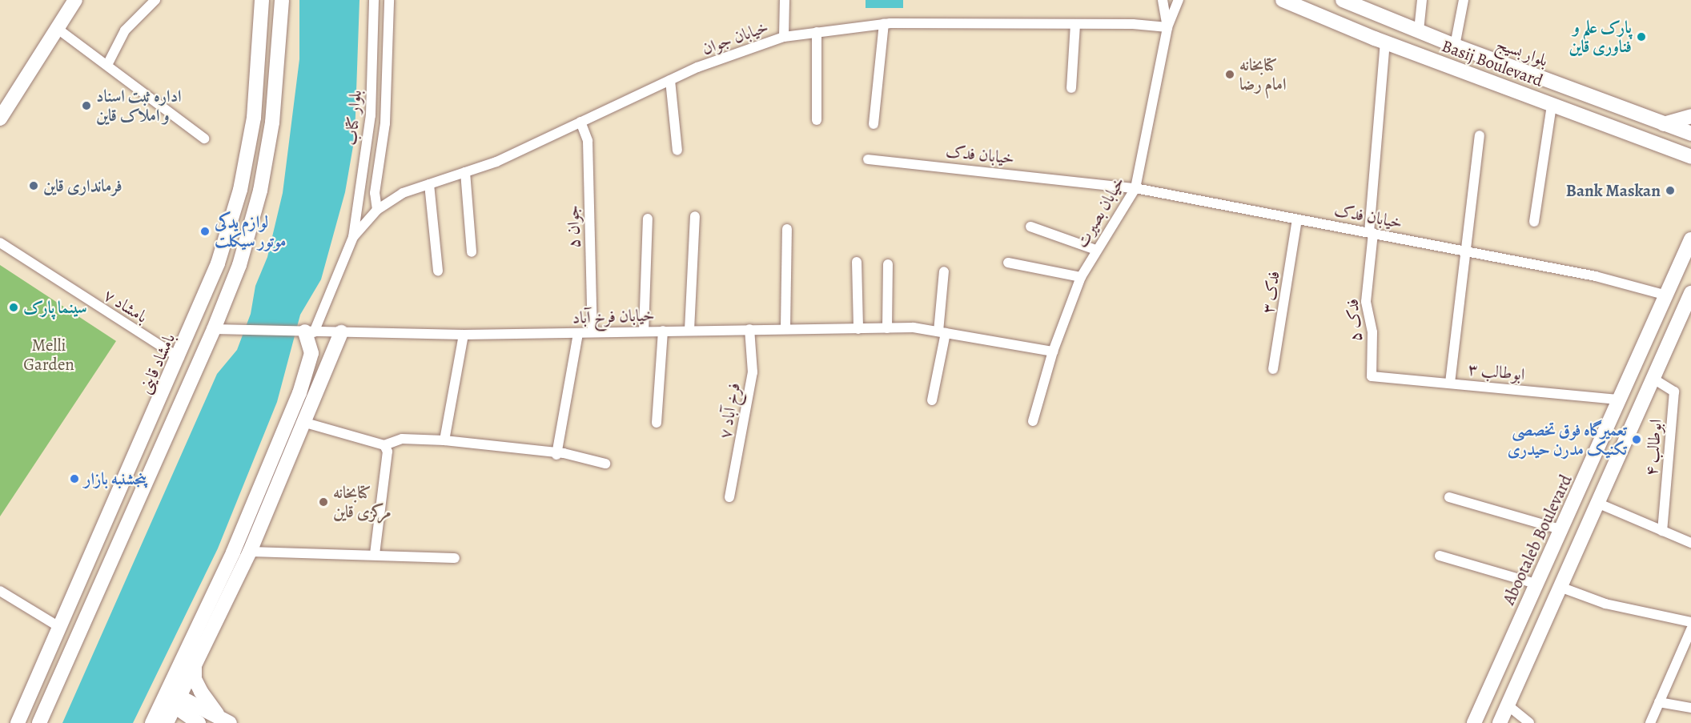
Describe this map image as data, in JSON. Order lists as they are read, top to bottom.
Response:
{
  "streets": {
    "main road": [
      "بلوار بسیج",
      "Basij Boulevard",
      "بامشاد قاینی",
      "Abootaleb Boulevard"
    ],
    "street": [
      "خیابان جوان",
      "بلوار کتاب",
      "خیابان فدک",
      "خیابان بصیرت",
      "جوان ۵",
      "فدک ۳",
      "بامشاد ۷",
      "خیابان فرخ آباد",
      "فدک ۵",
      "ابوطالب ۳",
      "فرخ آباد ۷",
      "ابوطالب ۴"
    ]
  },
  "crossings": [
    ["خیابان جوان", "بلوار کتاب"],
    ["خیابان جوان", "خیابان بصیرت"],
    ["خیابان جوان", "جوان ۵"],
    ["Basij Boulevard", "فدک ۵"],
    ["خیابان فدک", "خیابان بصیرت"],
    ["خیابان فدک", "فدک ۳"],
    ["خیابان فدک", "فدک ۵"],
    ["خیابان فدک", "Abootaleb Boulevard"],
    ["خیابان بصیرت", "خیابان فرخ آباد"],
    ["جوان ۵", "خیابان فرخ آباد"],
    ["بامشاد ۷", "بامشاد قاینی"],
    ["خیابان فرخ آباد", "فرخ آباد ۷"],
    ["فدک ۵", "ابوطالب ۳"],
    ["ابوطالب ۳", "Abootaleb Boulevard"]
  ],
  "parks": ["Melli Garden"],
  "places": [
    "پارک علم و فناوری قاین",
    "کتابخانه امام رضا",
    "اداره ثبت اسناد و املاک قاین",
    "فرمانداری قاین",
    "Bank Maskan",
    "لوازم یدکی موتور سیکلت",
    "سینما پارک",
    "تعمیرگاه فوق تخصصی تکنیک مدرن حیدری",
    "پنجشنبه بازار",
    "کتابخانه مرکزی قاین"
  ]
}
